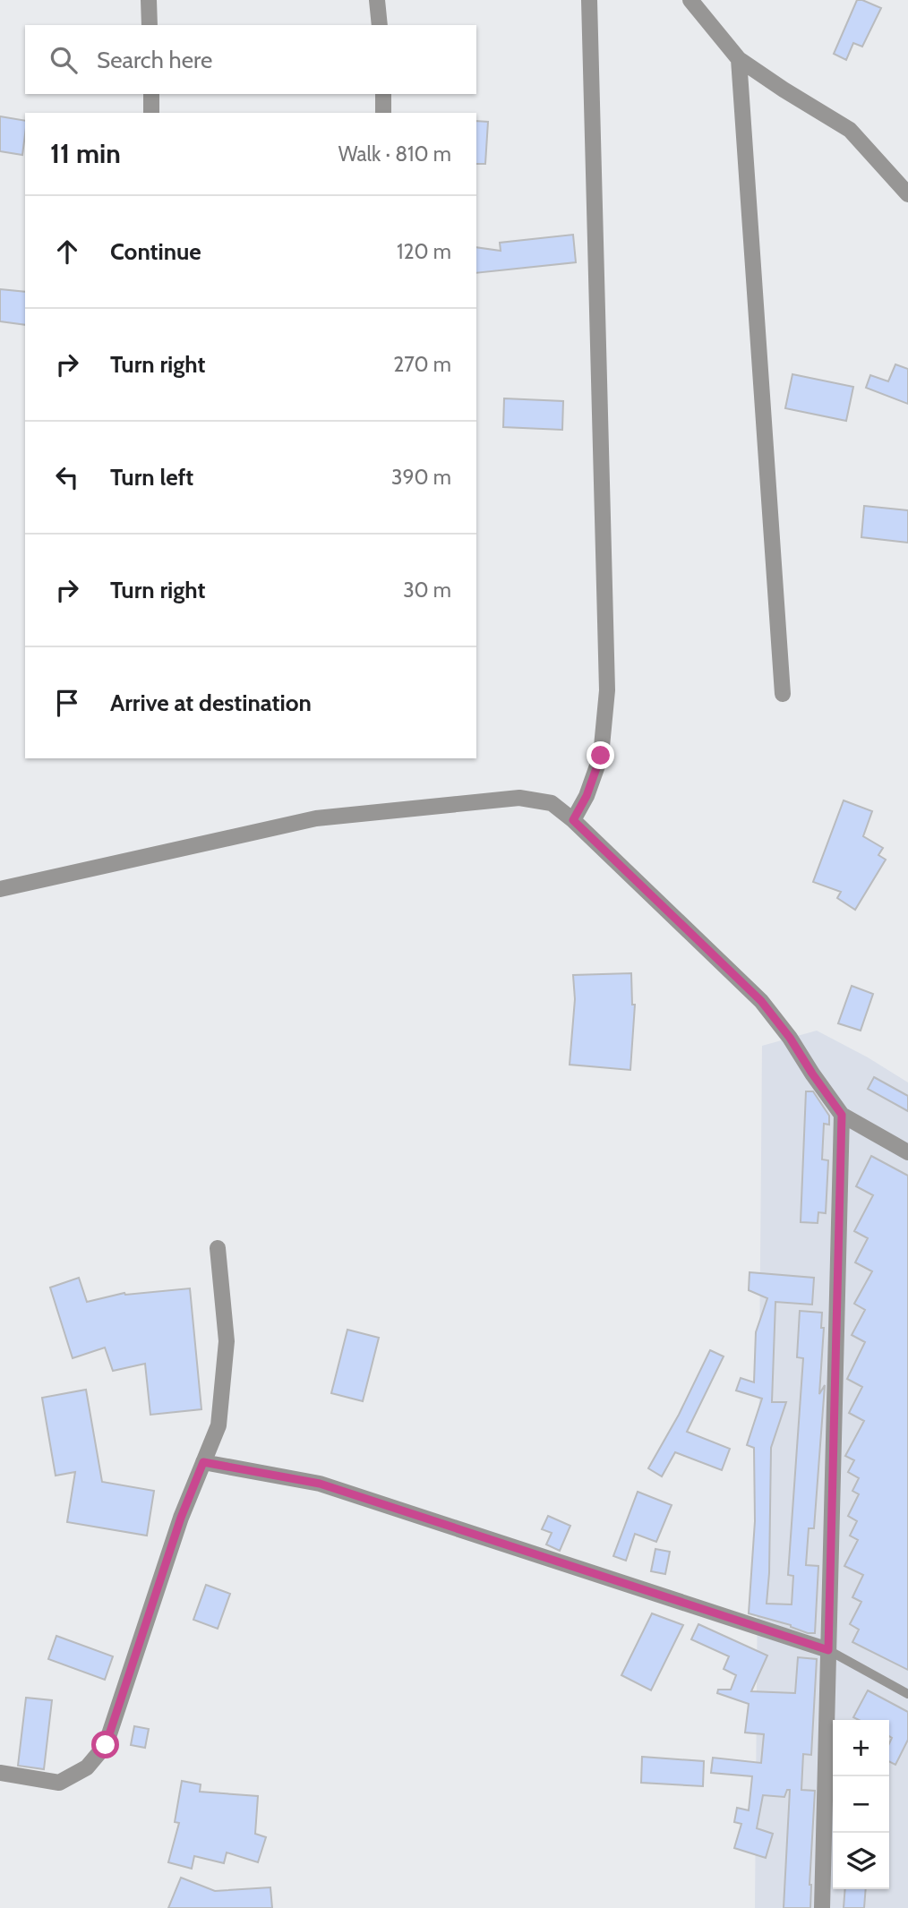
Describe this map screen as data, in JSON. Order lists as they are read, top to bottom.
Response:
{
  "page": {
    "search": "Search here",
    "heading": ["11 min", "Walk · 810 m"],
    "list": [
      ["Continue", "120 m"],
      ["Turn right", "270 m"],
      ["Turn left", "390 m"],
      ["Turn right", "30 m"],
      "Arrive at destination"
    ],
    "map_buttons": ["+", "−"]
  }
}
